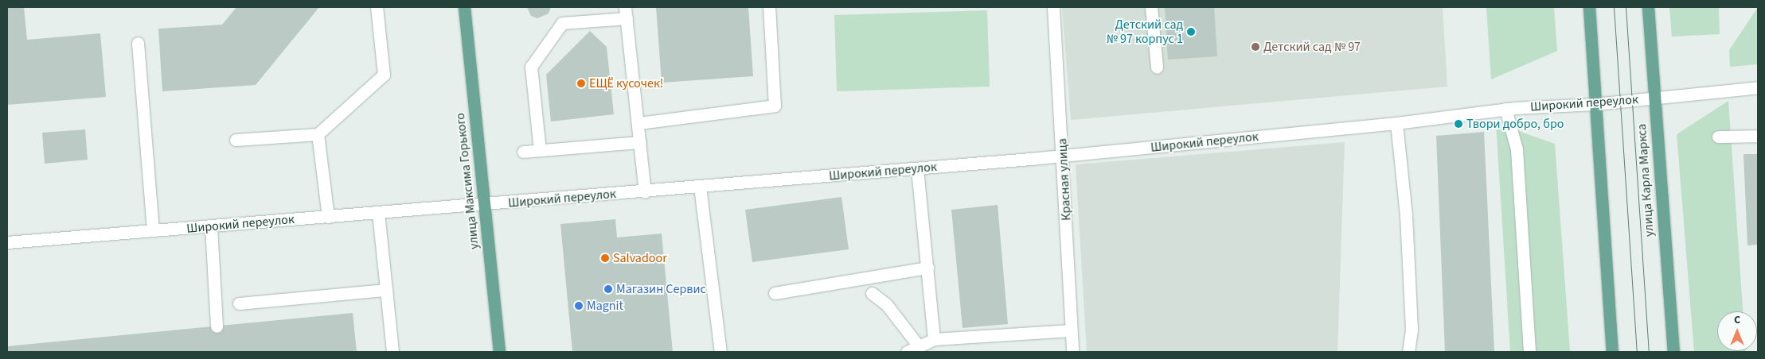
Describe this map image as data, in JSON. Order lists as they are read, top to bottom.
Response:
{
  "streets": {
    "main road": ["улица Карла Маркса", "улица Максима Горького"],
    "street": ["Широкий переулок", "Красная улица"]
  },
  "crossings": [
    ["Широкий переулок", "Красная улица"],
    ["Широкий переулок", "улица Карла Маркса"],
    ["Широкий переулок", "улица Максима Горького"]
  ],
  "places": [
    "Детский сад № 97 корпус 1",
    "Детский сад № 97",
    "ЕЩЁ кусочек!",
    "Твори добро, бро",
    "Salvadoor",
    "Магазин Сервис",
    "Magnit"
  ],
  "north": "top"
}
